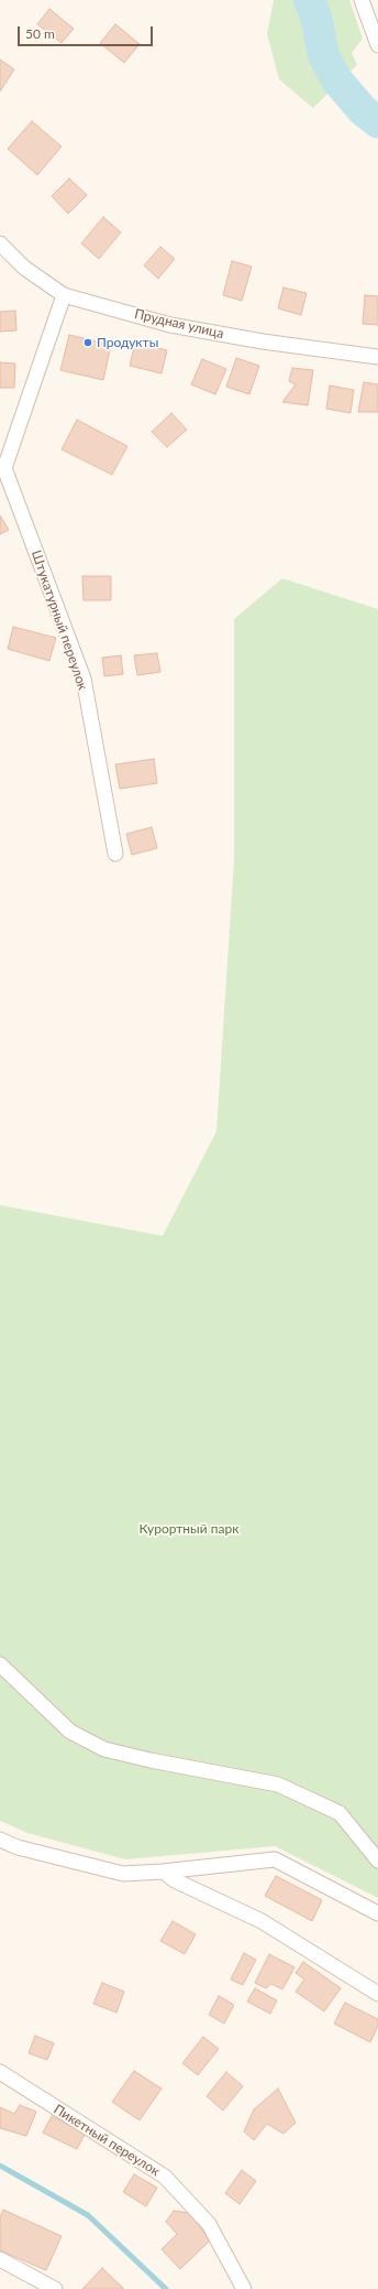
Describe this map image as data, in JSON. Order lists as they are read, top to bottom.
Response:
{
  "streets": {
    "street": ["Прудная улица", "Штукатурный переулок", "Пикетный переулок"]
  },
  "crossings": [
    ["Прудная улица", "Штукатурный переулок"]
  ],
  "parks": ["Курортный парк"],
  "places": ["Продукты"],
  "scale_bar": "50 m"
}
